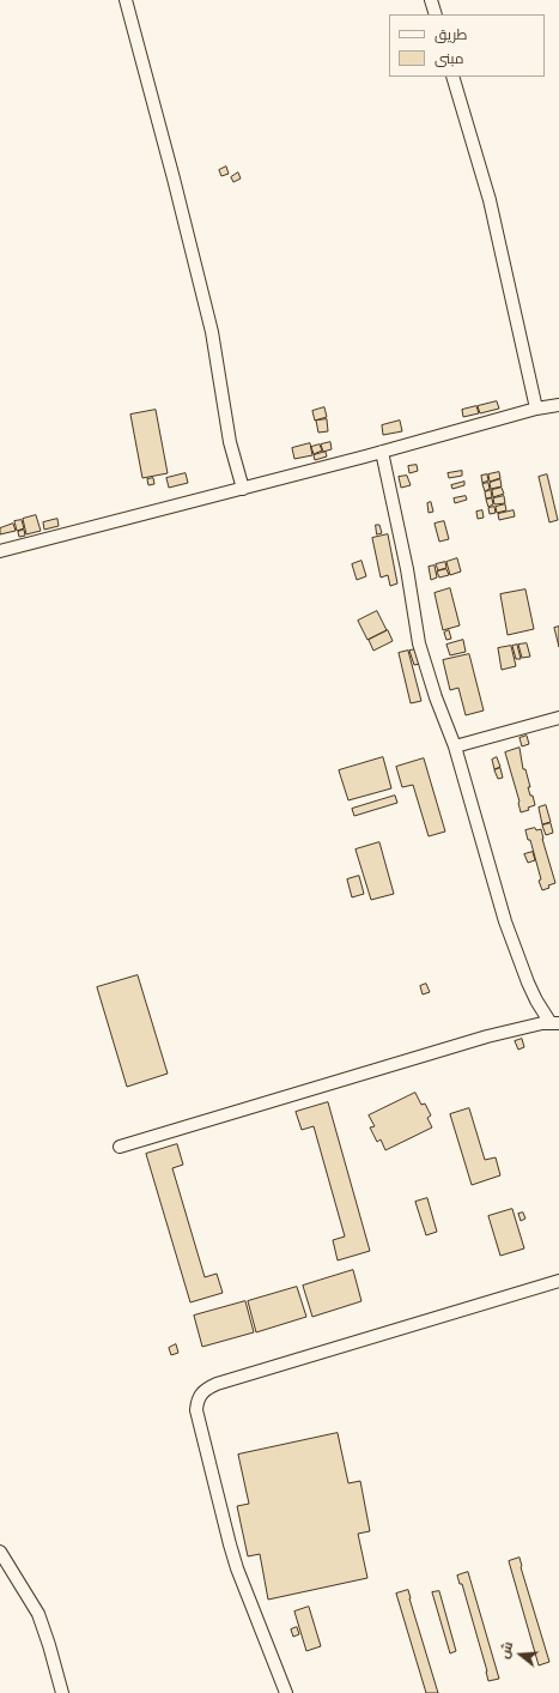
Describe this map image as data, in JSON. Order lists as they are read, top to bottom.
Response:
{
  "legend": ["طريق", "مبنى"],
  "north": "left"
}
